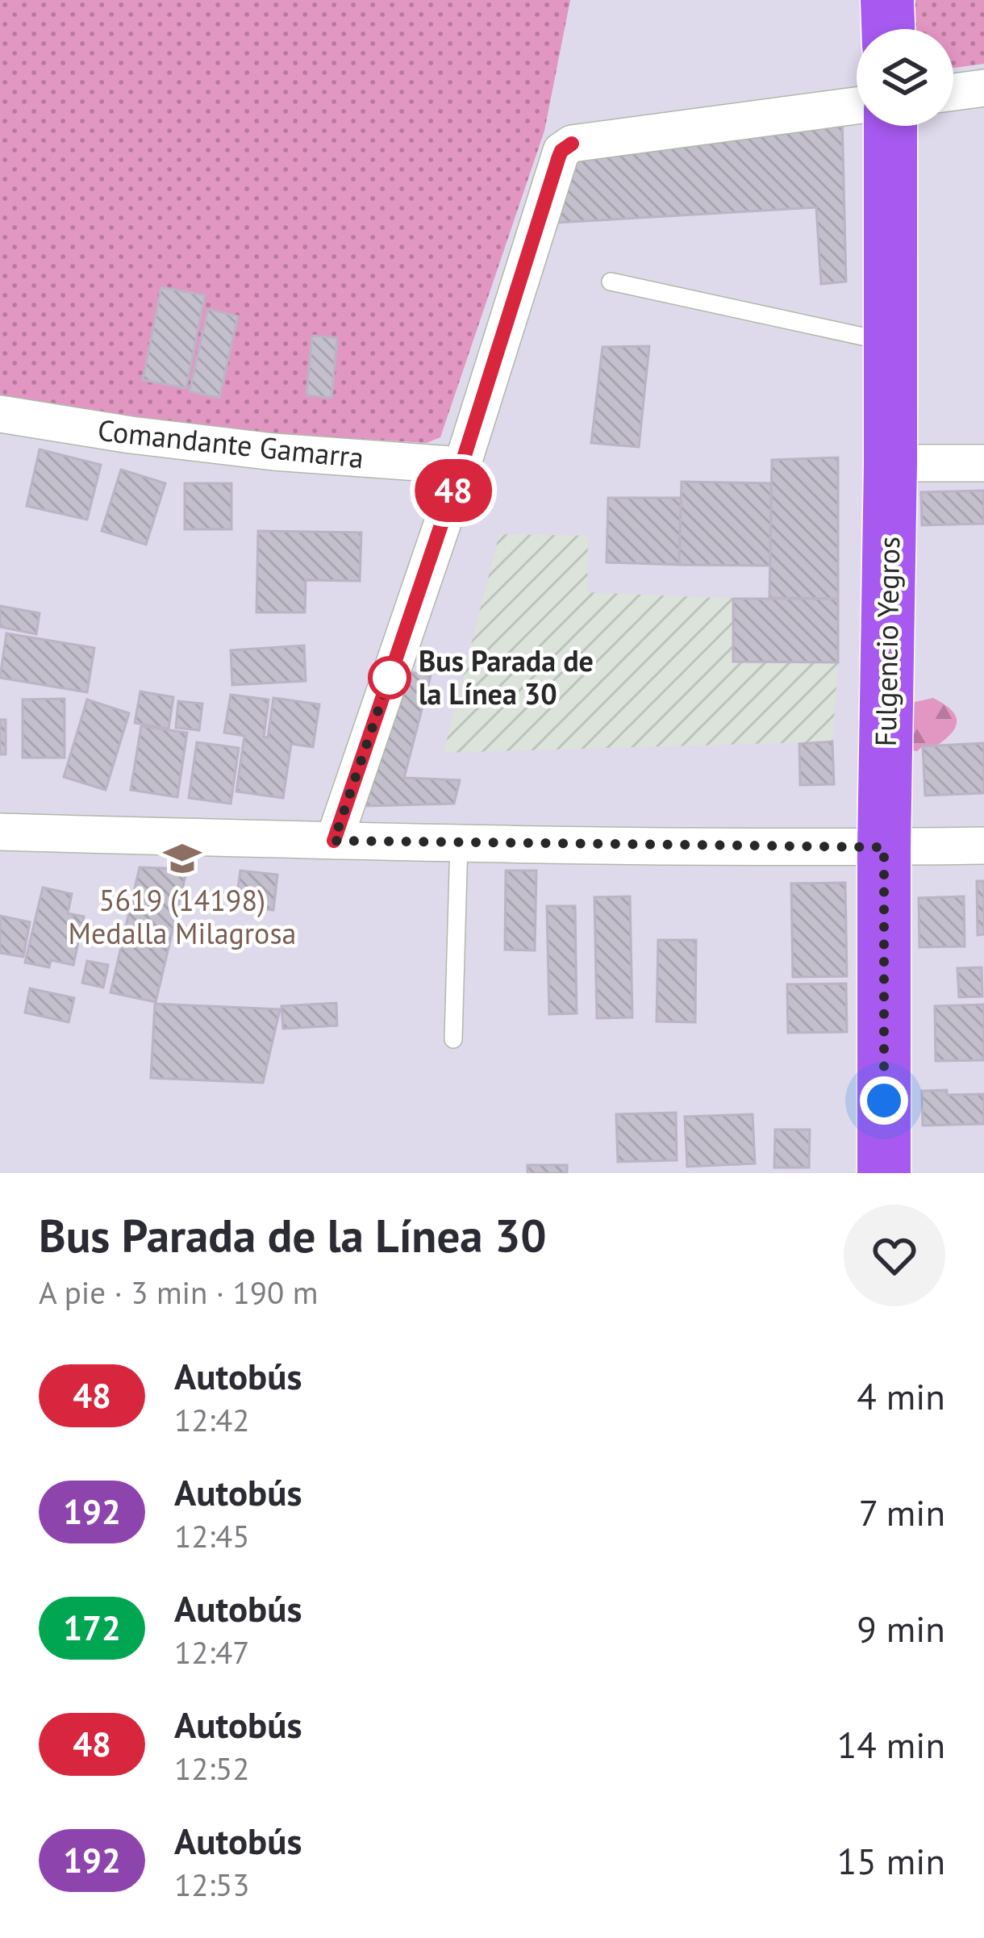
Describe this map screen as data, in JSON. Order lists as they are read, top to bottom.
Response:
{
  "streets": {
    "main road": ["Fulgencio Yegros"],
    "street": ["Comandante Gamarra"]
  },
  "places": {
    "other": ["Bus Parada de la Línea 30"],
    "school or university": ["5619 (14198) Medalla Milagrosa"]
  },
  "lines": ["bus line 48"],
  "page": {
    "on_map": "48",
    "heading": ["Bus Parada de la Línea 30", "A pie · 3 min · 190 m"],
    "list": [
      {
        "mark": "48",
        "name": "Autobús",
        "note": "12:42",
        "value": "4 min"
      },
      {
        "mark": "192",
        "name": "Autobús",
        "note": "12:45",
        "value": "7 min"
      },
      {
        "mark": "172",
        "name": "Autobús",
        "note": "12:47",
        "value": "9 min"
      },
      {
        "mark": "48",
        "name": "Autobús",
        "note": "12:52",
        "value": "14 min"
      },
      {
        "mark": "192",
        "name": "Autobús",
        "note": "12:53",
        "value": "15 min"
      }
    ]
  }
}
